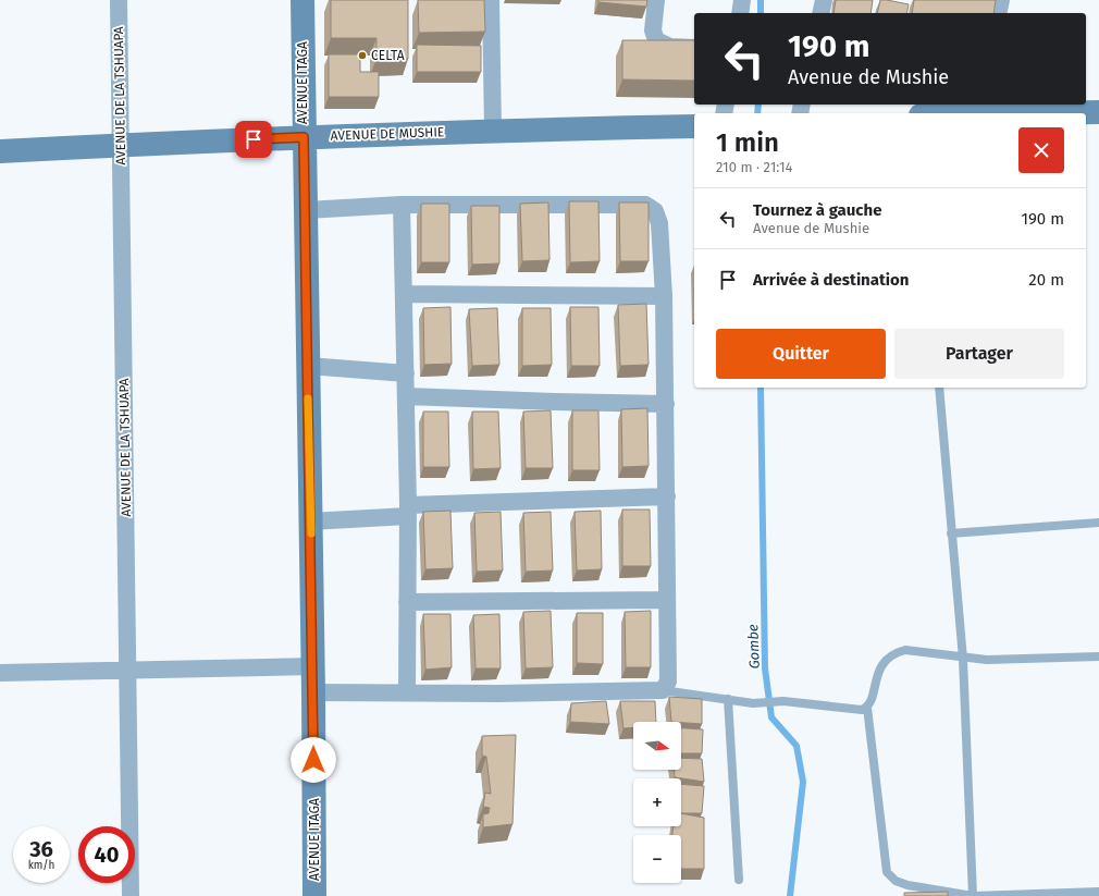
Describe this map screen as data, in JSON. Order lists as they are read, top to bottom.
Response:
{
  "streets": {
    "street": ["AVENUE ITAGA", "AVENUE DE LA TSHUAPA", "AVENUE DE MUSHIE"]
  },
  "crossings": [
    ["AVENUE ITAGA", "AVENUE DE MUSHIE"],
    ["AVENUE DE LA TSHUAPA", "AVENUE DE MUSHIE"]
  ],
  "water": ["Gombe"],
  "places": ["CELTA"],
  "north": "right",
  "page": {
    "turn": ["190 m", "Avenue de Mushie"],
    "heading": ["1 min", "210 m · 21:14"],
    "list": [
      {
        "name": "Tournez à gauche",
        "note": "Avenue de Mushie",
        "value": "190 m"
      },
      {
        "name": "Arrivée à destination",
        "value": "20 m"
      }
    ],
    "buttons": ["Quitter", "Partager"],
    "map_buttons": ["+", "−"],
    "speed": "36 km/h",
    "limit": "40"
  }
}
